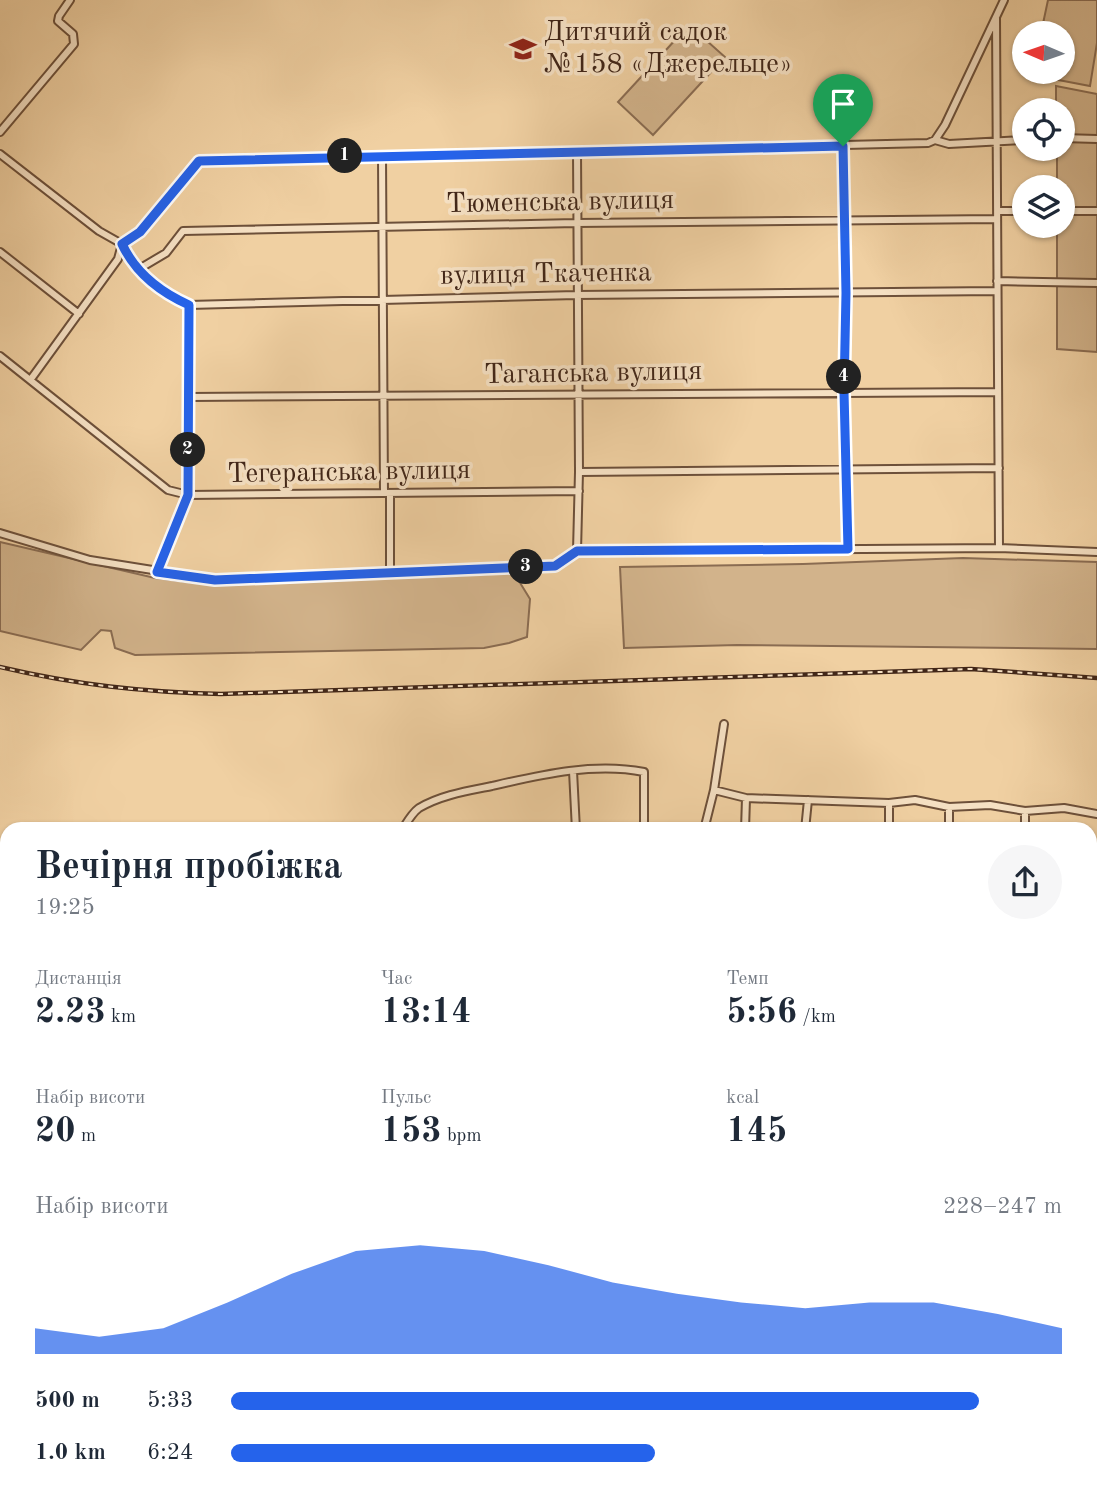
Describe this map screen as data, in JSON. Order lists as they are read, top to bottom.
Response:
{
  "streets": {
    "street": [
      "Тюменська вулиця",
      "вулиця Ткаченка",
      "Таганська вулиця",
      "Тегеранська вулиця"
    ]
  },
  "places": {
    "school or university": ["Дитячий садок №158 «Джерельце»"]
  },
  "north": "left",
  "page": {
    "pins": [
      "1",
      "4",
      "2",
      "3"
    ],
    "heading": ["Вечірня пробіжка", "19:25"],
    "stats": [
      ["Дистанція", "2.23 km"],
      ["Час", "13:14"],
      ["Темп", "5:56 /km"],
      ["Набір висоти", "20 m"],
      ["Пульс", "153 bpm"],
      ["kcal", "145"]
    ],
    "chart": ["Набір висоти", "228–247 m"],
    "list": [
      {
        "name": "500 m",
        "note": "5:33"
      },
      {
        "name": "1.0 km",
        "note": "6:24"
      }
    ]
  }
}
